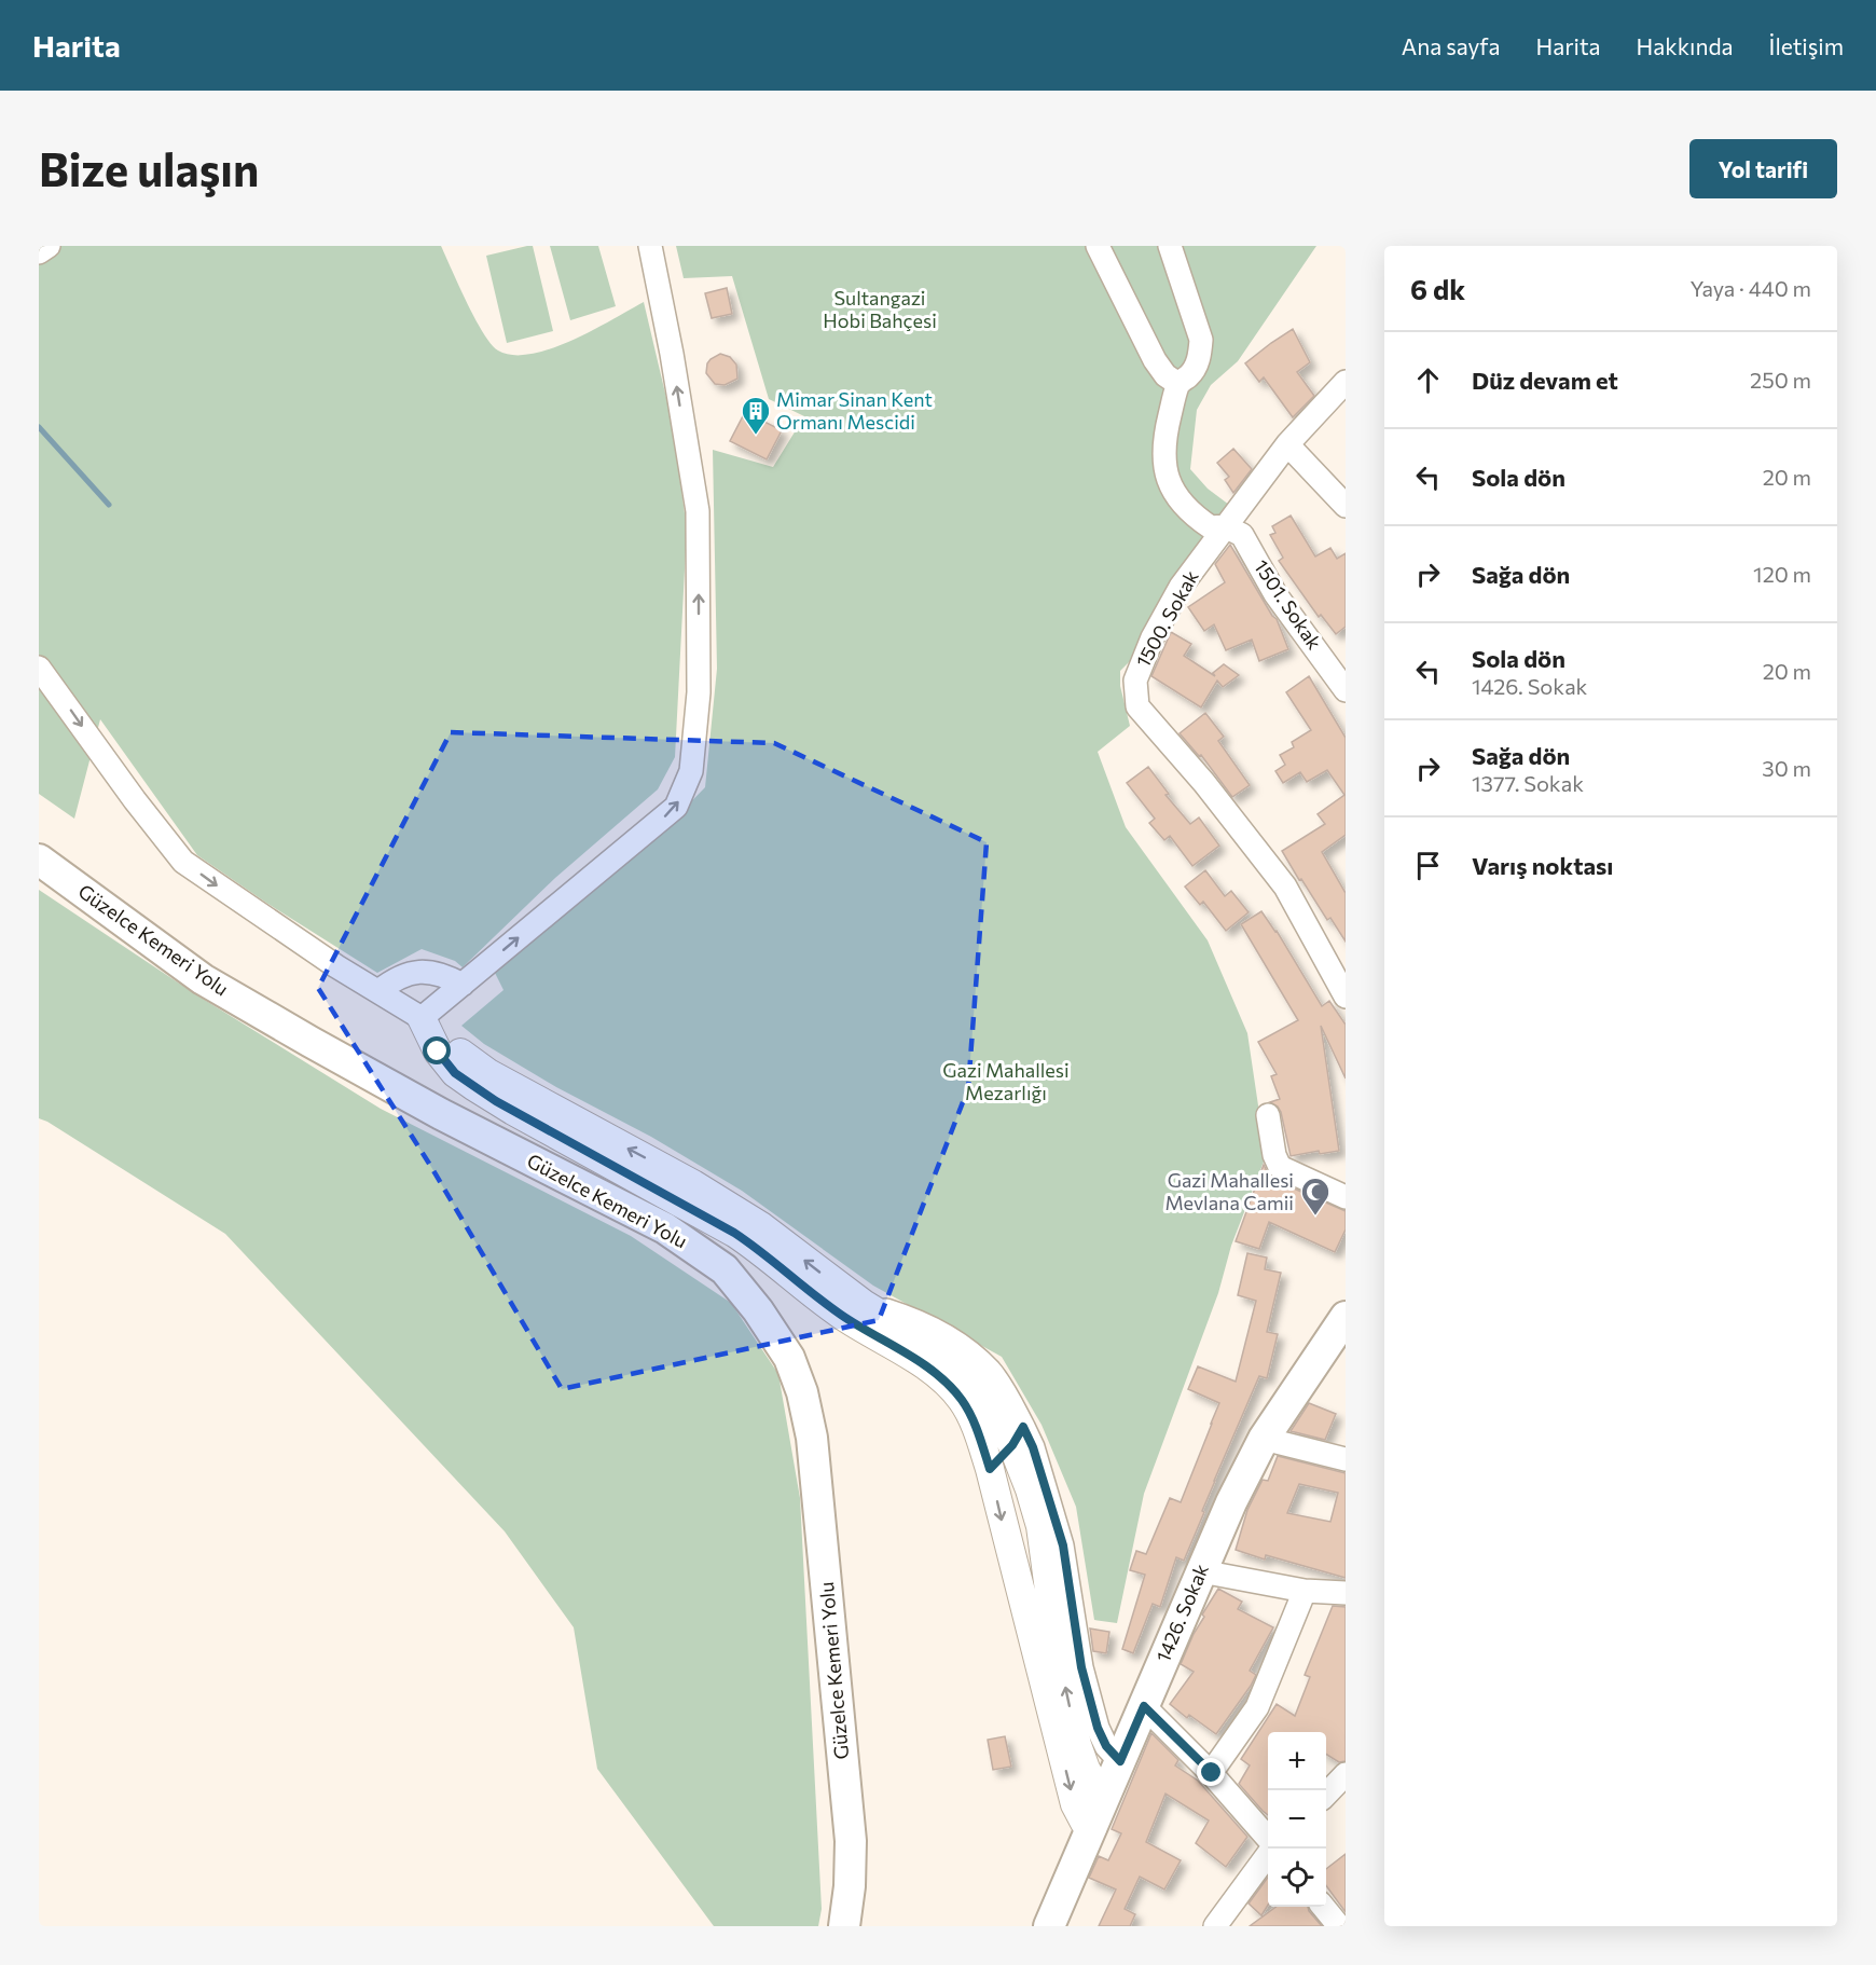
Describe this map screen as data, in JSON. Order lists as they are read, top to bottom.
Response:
{
  "streets": {
    "main road": ["Güzelce Kemeri Yolu", "1426. Sokak"],
    "street": ["1501. Sokak", "1500. Sokak"]
  },
  "crossings": [
    ["1501. Sokak", "1500. Sokak"]
  ],
  "parks": ["Sultangazi Hobi Bahçesi", "Gazi Mahallesi Mezarlığı"],
  "places": {
    "building": ["Mimar Sinan Kent Ormanı Mescidi"],
    "mosque": ["Gazi Mahallesi Mevlana Camii"]
  },
  "page": {
    "header": "Harita",
    "nav": [
      "Ana sayfa",
      "Harita",
      "Hakkında",
      "İletişim"
    ],
    "buttons": "Yol tarifi",
    "title": "Bize ulaşın",
    "heading": ["6 dk", "Yaya · 440 m"],
    "list": [
      ["Düz devam et", "250 m"],
      ["Sola dön", "20 m"],
      ["Sağa dön", "120 m"],
      ["Sola dön", "1426. Sokak", "20 m"],
      ["Sağa dön", "1377. Sokak", "30 m"],
      "Varış noktası"
    ],
    "map_buttons": ["+", "−"]
  }
}
